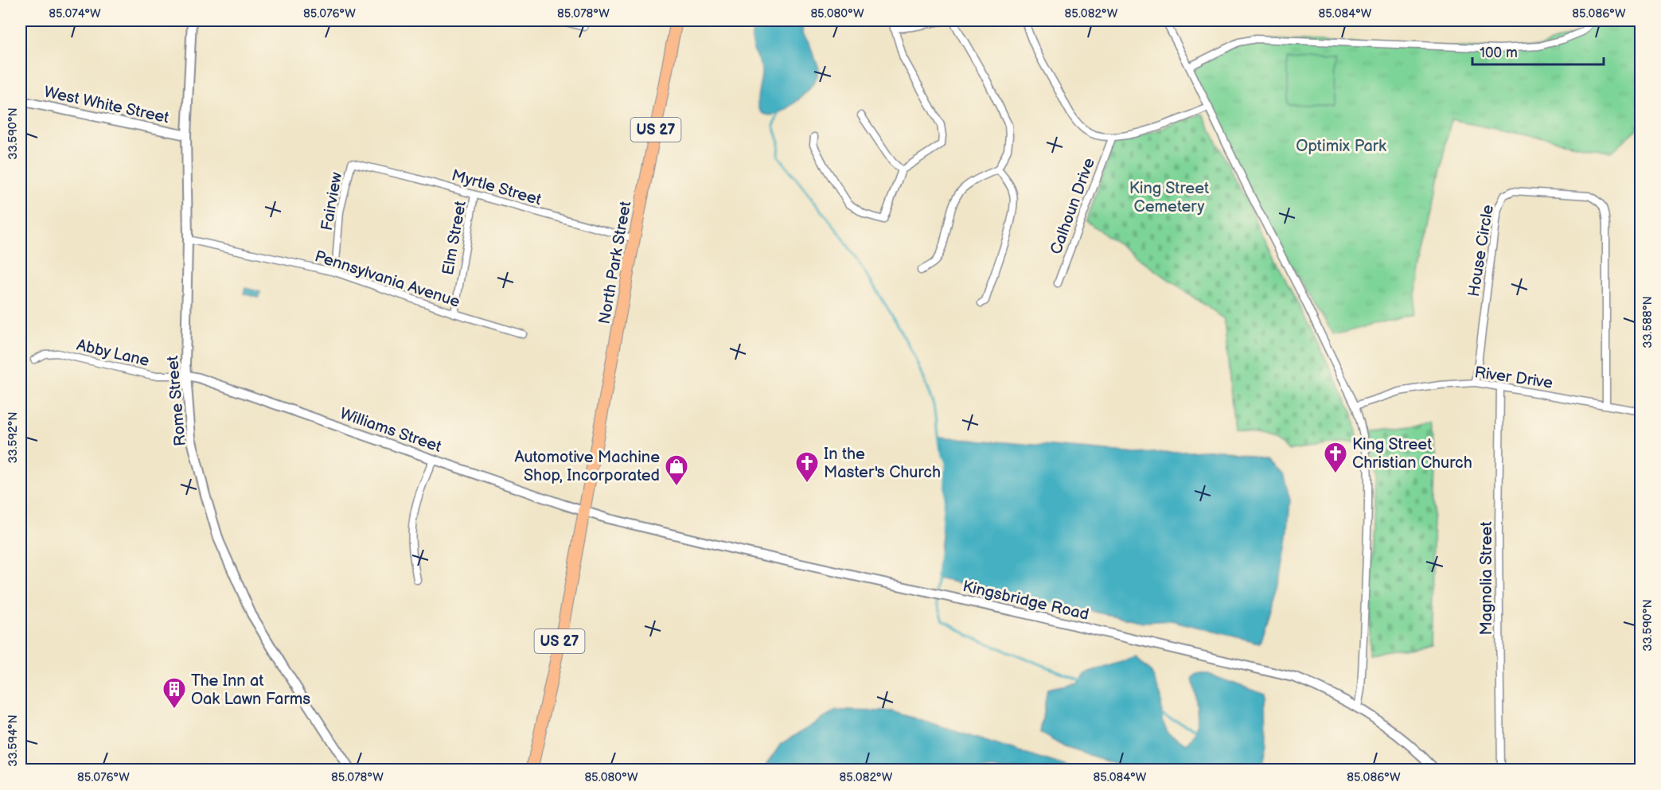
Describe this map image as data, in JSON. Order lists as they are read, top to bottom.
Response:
{
  "streets": {
    "main road": ["US 27", "North Park Street"],
    "street": [
      "West White Street",
      "Myrtle Street",
      "Fairview",
      "Calhoun Drive",
      "Elm Street",
      "House Circle",
      "Pennsylvania Avenue",
      "Abby Lane",
      "River Drive",
      "Rome Street",
      "Williams Street",
      "Magnolia Street",
      "Kingsbridge Road"
    ]
  },
  "crossings": [
    ["West White Street", "Rome Street"],
    ["US 27", "North Park Street"],
    ["US 27", "Williams Street"],
    ["US 27", "Kingsbridge Road"],
    ["Myrtle Street", "Fairview"],
    ["Myrtle Street", "Elm Street"],
    ["Myrtle Street", "North Park Street"],
    ["Fairview", "Pennsylvania Avenue"],
    ["Elm Street", "Pennsylvania Avenue"],
    ["House Circle", "River Drive"],
    ["North Park Street", "Williams Street"],
    ["North Park Street", "Kingsbridge Road"],
    ["Pennsylvania Avenue", "Rome Street"],
    ["Abby Lane", "Rome Street"],
    ["Abby Lane", "Williams Street"],
    ["River Drive", "Magnolia Street"],
    ["Rome Street", "Williams Street"],
    ["Williams Street", "Kingsbridge Road"]
  ],
  "parks": ["Optimix Park", "King Street Cemetery"],
  "places": {
    "church": ["King Street Christian Church", "In the Master's Church"],
    "shop": ["Automotive Machine Shop, Incorporated"],
    "building": ["The Inn at Oak Lawn Farms"]
  },
  "scale_bar": "100 m",
  "coordinates": [
    "85.074°W",
    "85.076°W",
    "85.078°W",
    "85.080°W",
    "85.082°W",
    "85.084°W",
    "85.086°W",
    "33.590°N",
    "33.588°N",
    "33.592°N",
    "33.594°N"
  ]
}
